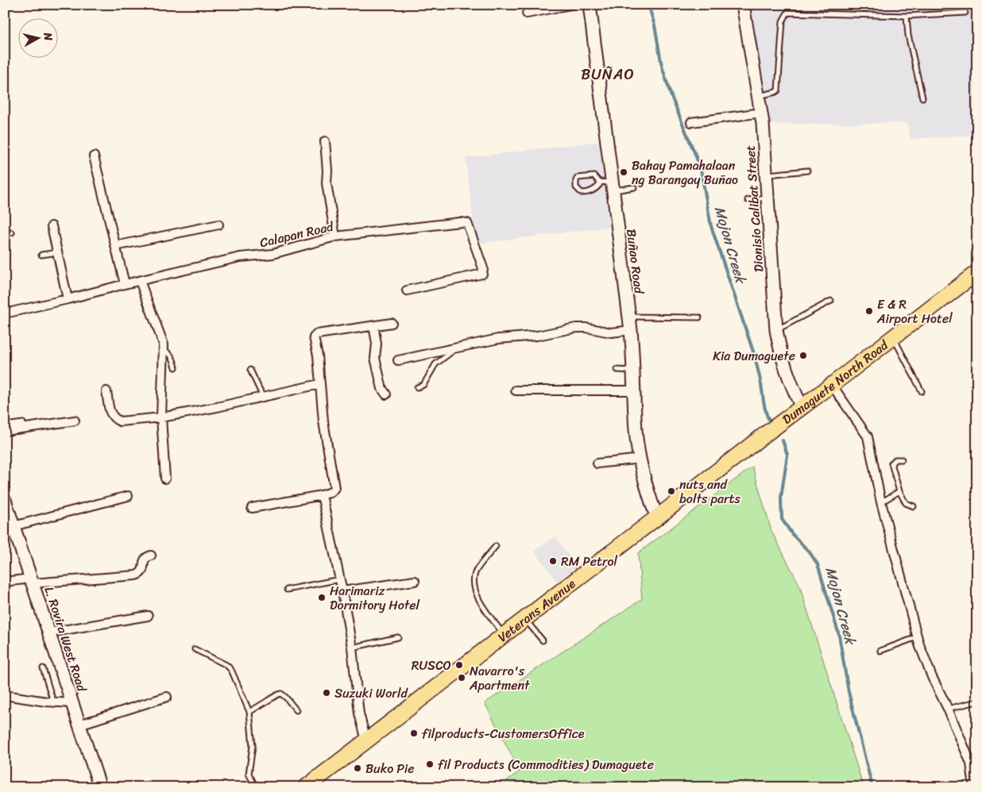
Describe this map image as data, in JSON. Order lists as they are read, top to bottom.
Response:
{
  "streets": {
    "highway": ["Dumaguete North Road", "Veterans Avenue"],
    "street": [
      "Dionisio Calibat Street",
      "Calapan Road",
      "Buñao Road",
      "L. Rovira West Road"
    ]
  },
  "crossings": [
    ["Dionisio Calibat Street", "Dumaguete North Road"],
    ["Buñao Road", "Veterans Avenue"],
    ["Dumaguete North Road", "Veterans Avenue"]
  ],
  "districts": ["BUÑAO"],
  "water": ["Mojon Creek"],
  "places": [
    "Bahay Pamahalaan ng Barangay Buñao",
    "E & R Airport Hotel",
    "Kia Dumaguete",
    "nuts and bolts parts",
    "RM Petrol",
    "Harimariz Dormitory Hotel",
    "RUSCO",
    "Navarro's Apartment",
    "Suzuki World",
    "filproducts-CustomersOffice",
    "fil Products (Commodities) Dumaguete",
    "Buko Pie"
  ],
  "north": "right"
}
